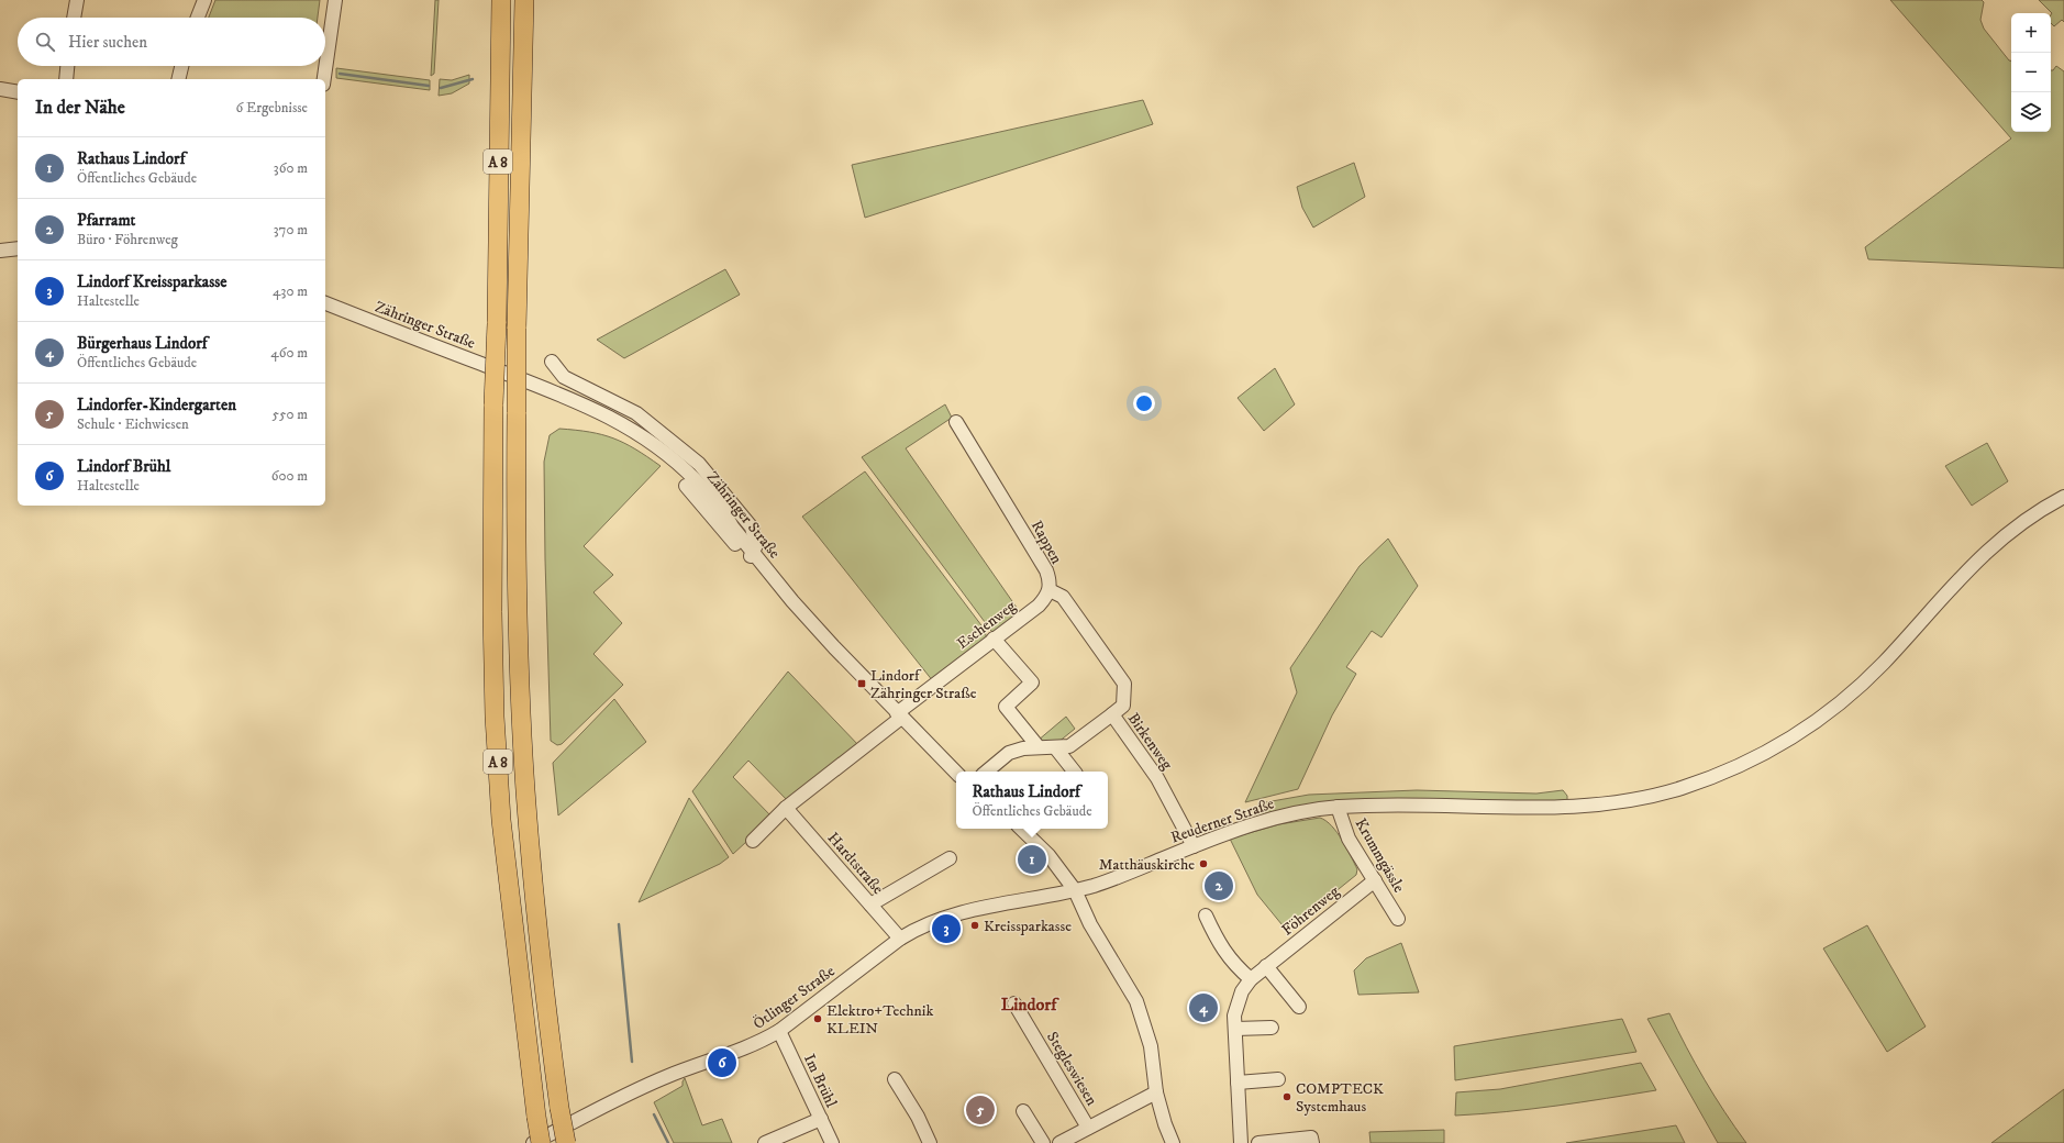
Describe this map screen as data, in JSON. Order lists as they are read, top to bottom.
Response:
{
  "streets": {
    "highway": ["A 8"],
    "street": [
      "Zähringer Straße",
      "Rappen",
      "Eschenweg",
      "Birkenweg",
      "Reuderner Straße",
      "Krummgässle",
      "Hardtstraße",
      "Föhrenweg",
      "Ötlinger Straße",
      "Stegleswiesen",
      "Im Brühl"
    ]
  },
  "crossings": [
    ["Zähringer Straße", "Eschenweg"],
    ["Rappen", "Eschenweg"],
    ["Birkenweg", "Reuderner Straße"],
    ["Reuderner Straße", "Krummgässle"],
    ["Reuderner Straße", "Ötlinger Straße"],
    ["Krummgässle", "Föhrenweg"],
    ["Hardtstraße", "Ötlinger Straße"],
    ["Ötlinger Straße", "Im Brühl"]
  ],
  "districts": ["Lindorf"],
  "places": {
    "transit": ["Lindorf Zähringer Straße"],
    "other": [
      "Matthäuskirche",
      "Kreissparkasse",
      "Elektro+Technik KLEIN",
      "COMPTECK Systemhaus"
    ]
  },
  "page": {
    "map_buttons": ["+", "−"],
    "search": "Hier suchen",
    "heading": ["In der Nähe", "6 Ergebnisse"],
    "list": [
      {
        "mark": "1",
        "name": "Rathaus Lindorf",
        "note": "Öffentliches Gebäude",
        "value": "360 m"
      },
      {
        "mark": "2",
        "name": "Pfarramt",
        "note": "Büro · Föhrenweg",
        "value": "370 m"
      },
      {
        "mark": "3",
        "name": "Lindorf Kreissparkasse",
        "note": "Haltestelle",
        "value": "430 m"
      },
      {
        "mark": "4",
        "name": "Bürgerhaus Lindorf",
        "note": "Öffentliches Gebäude",
        "value": "460 m"
      },
      {
        "mark": "5",
        "name": "Lindorfer-Kindergarten",
        "note": "Schule · Eichwiesen",
        "value": "550 m"
      },
      {
        "mark": "6",
        "name": "Lindorf Brühl",
        "note": "Haltestelle",
        "value": "600 m"
      }
    ],
    "popup": ["Rathaus Lindorf", "Öffentliches Gebäude"],
    "pins": [
      "1",
      "2",
      "3",
      "4",
      "6",
      "5"
    ]
  }
}
